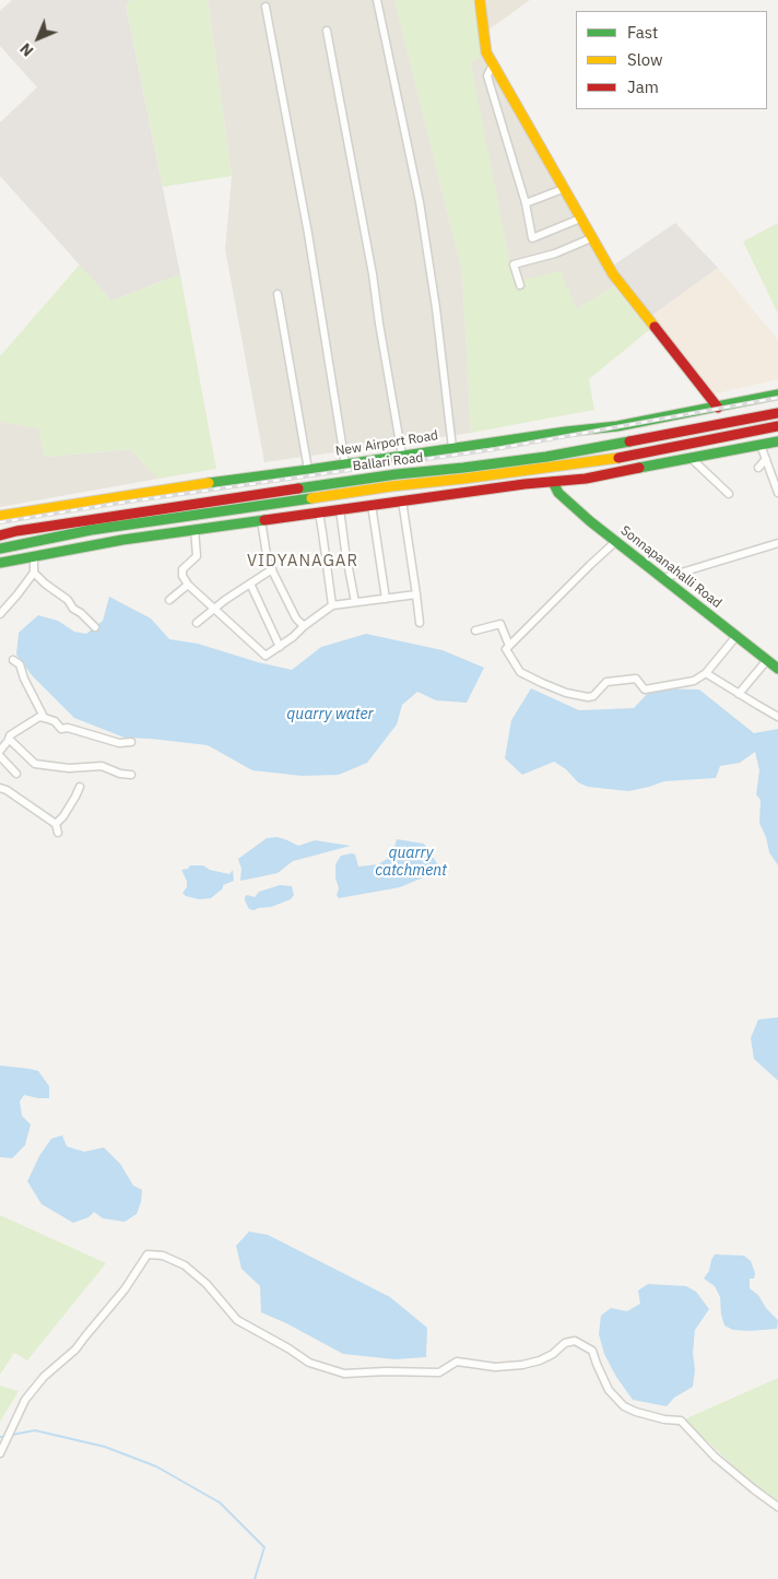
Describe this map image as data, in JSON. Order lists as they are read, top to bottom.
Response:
{
  "streets": {
    "main road": ["New Airport Road", "Ballari Road", "Sonnapanahalli Road"]
  },
  "districts": ["VIDYANAGAR"],
  "water": ["quarry water", "quarry catchment"],
  "legend": ["Fast", "Slow", "Jam"],
  "north": "bottom left"
}
